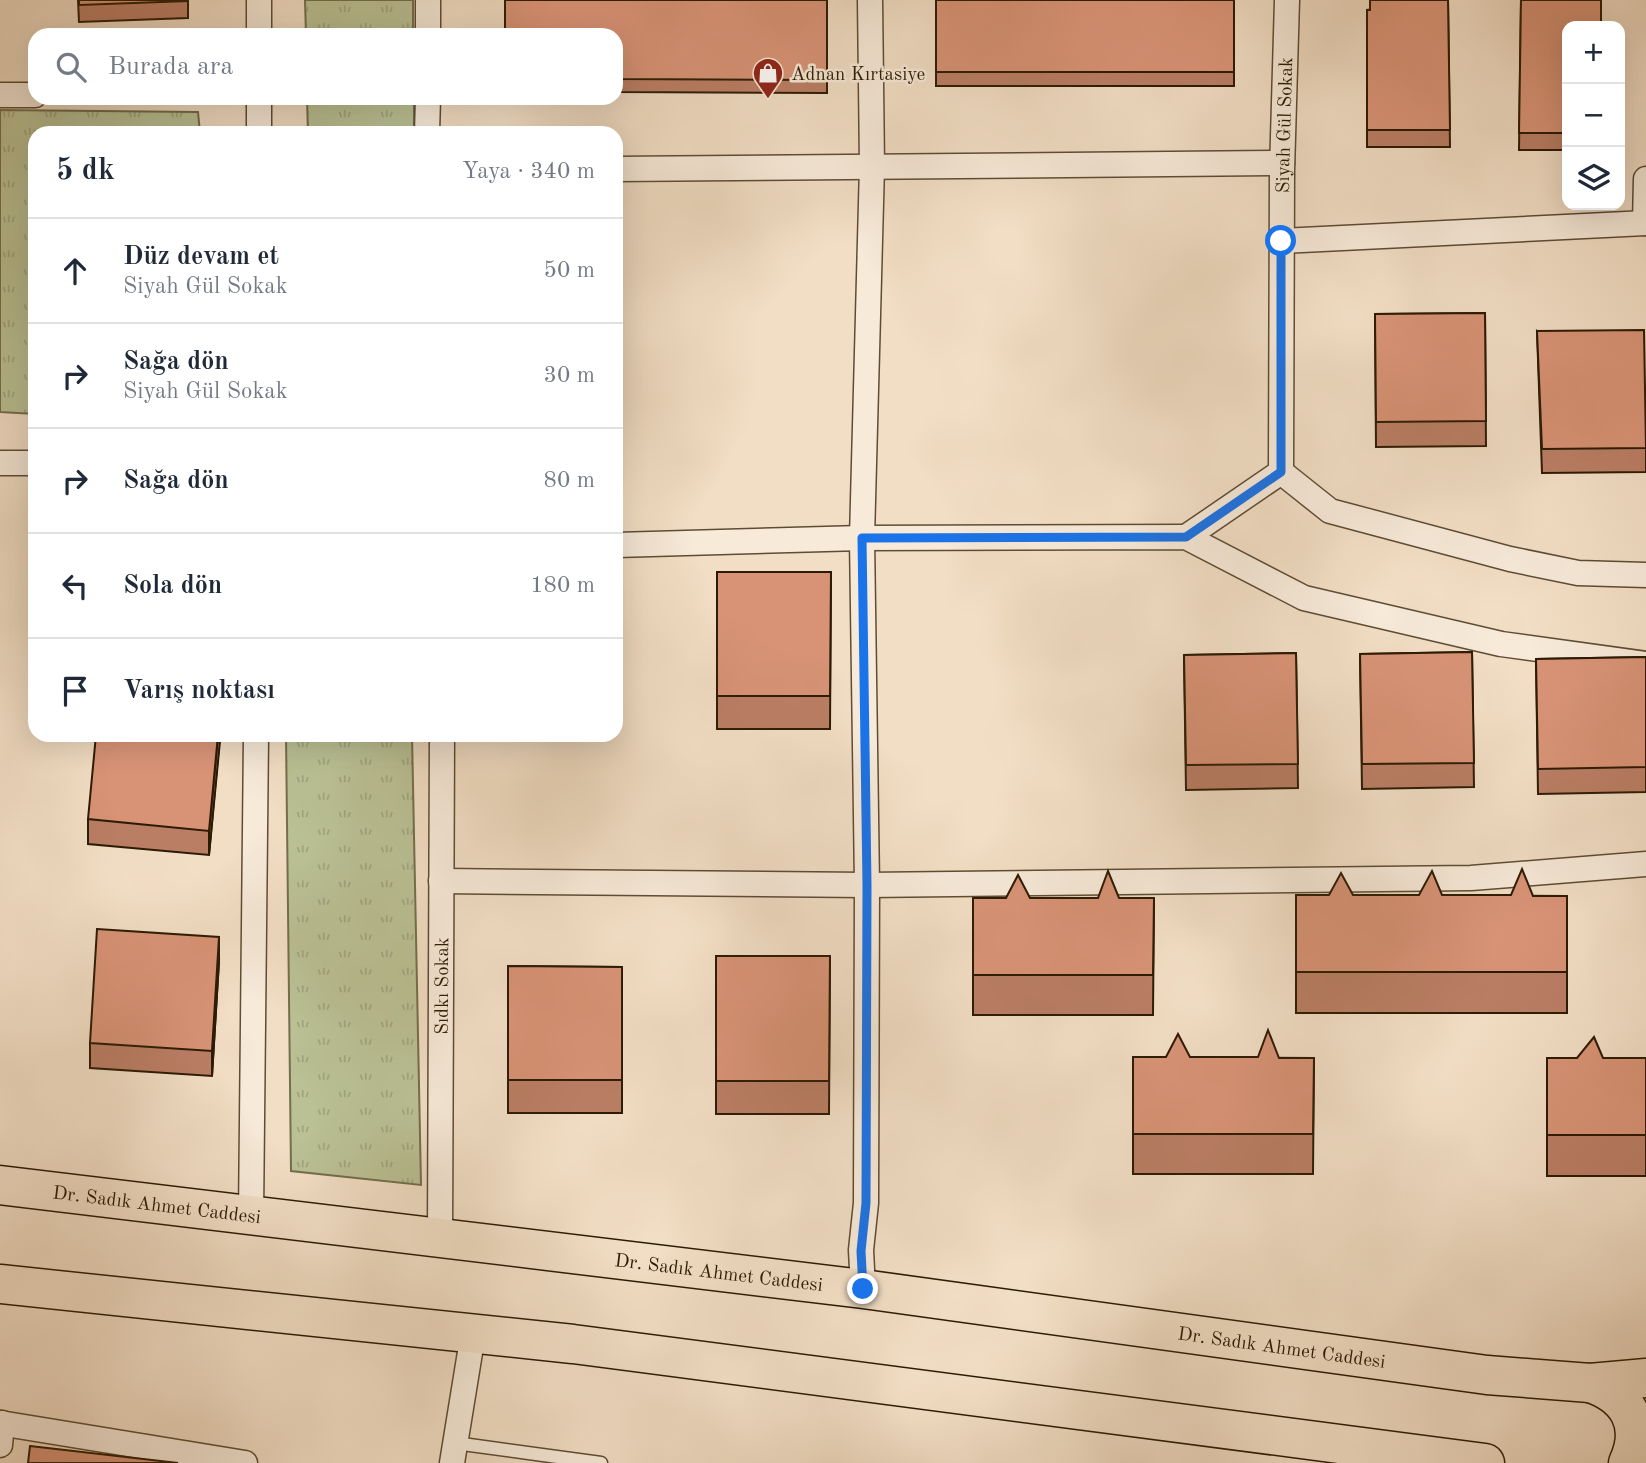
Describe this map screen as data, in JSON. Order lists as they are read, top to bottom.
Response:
{
  "streets": {
    "main road": ["Dr. Sadık Ahmet Caddesi"],
    "street": ["Siyah Gül Sokak", "Sıdkı Sokak"]
  },
  "crossings": [
    ["Sıdkı Sokak", "Dr. Sadık Ahmet Caddesi"]
  ],
  "places": {
    "shop": ["Adnan Kırtasiye"]
  },
  "page": {
    "map_buttons": ["+", "−"],
    "search": "Burada ara",
    "heading": ["5 dk", "Yaya · 340 m"],
    "list": [
      ["Düz devam et", "Siyah Gül Sokak", "50 m"],
      ["Sağa dön", "Siyah Gül Sokak", "30 m"],
      ["Sağa dön", "80 m"],
      ["Sola dön", "180 m"],
      "Varış noktası"
    ]
  }
}
